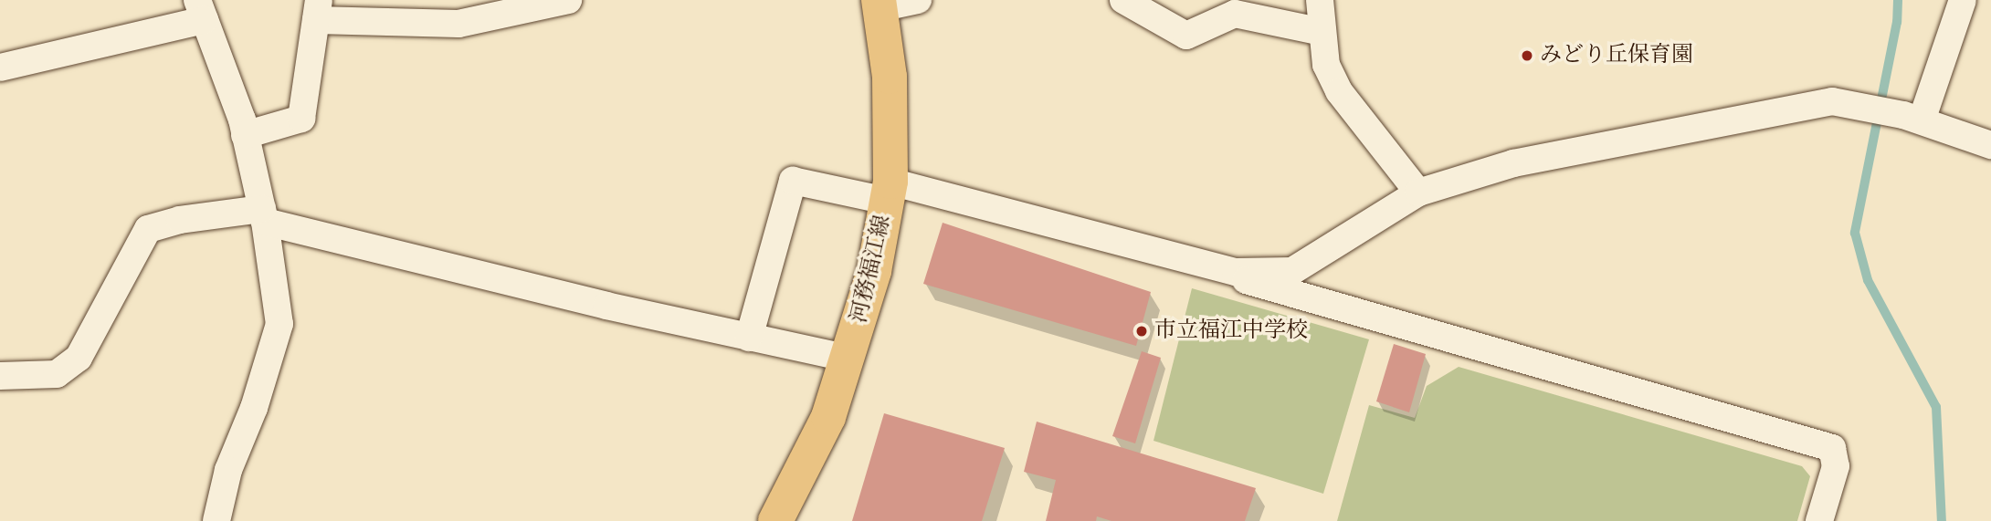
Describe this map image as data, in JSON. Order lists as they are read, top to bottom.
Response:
{
  "streets": {
    "main road": ["河務福江線"]
  },
  "places": ["みどり丘保育園", "市立福江中学校"]
}
